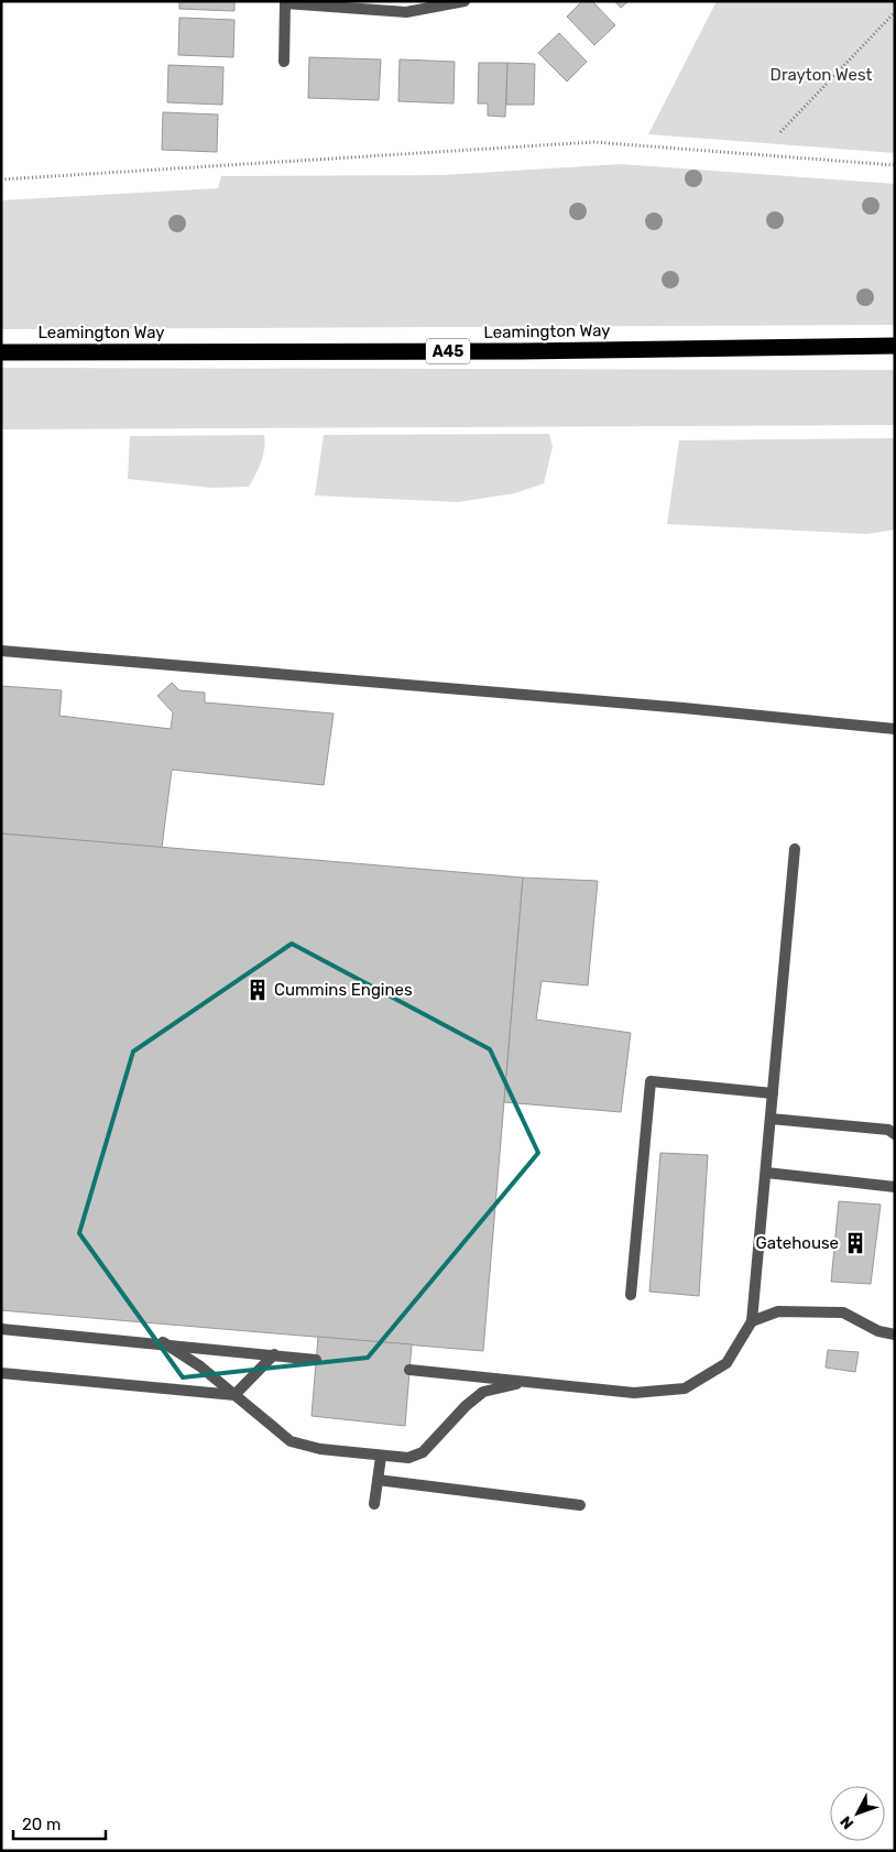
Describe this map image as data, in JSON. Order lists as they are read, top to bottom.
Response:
{
  "streets": {
    "highway": ["Leamington Way", "A45"]
  },
  "parks": ["Drayton West"],
  "places": {
    "building": ["Cummins Engines", "Gatehouse"]
  },
  "scale_bar": "20 m",
  "north": "bottom left"
}
